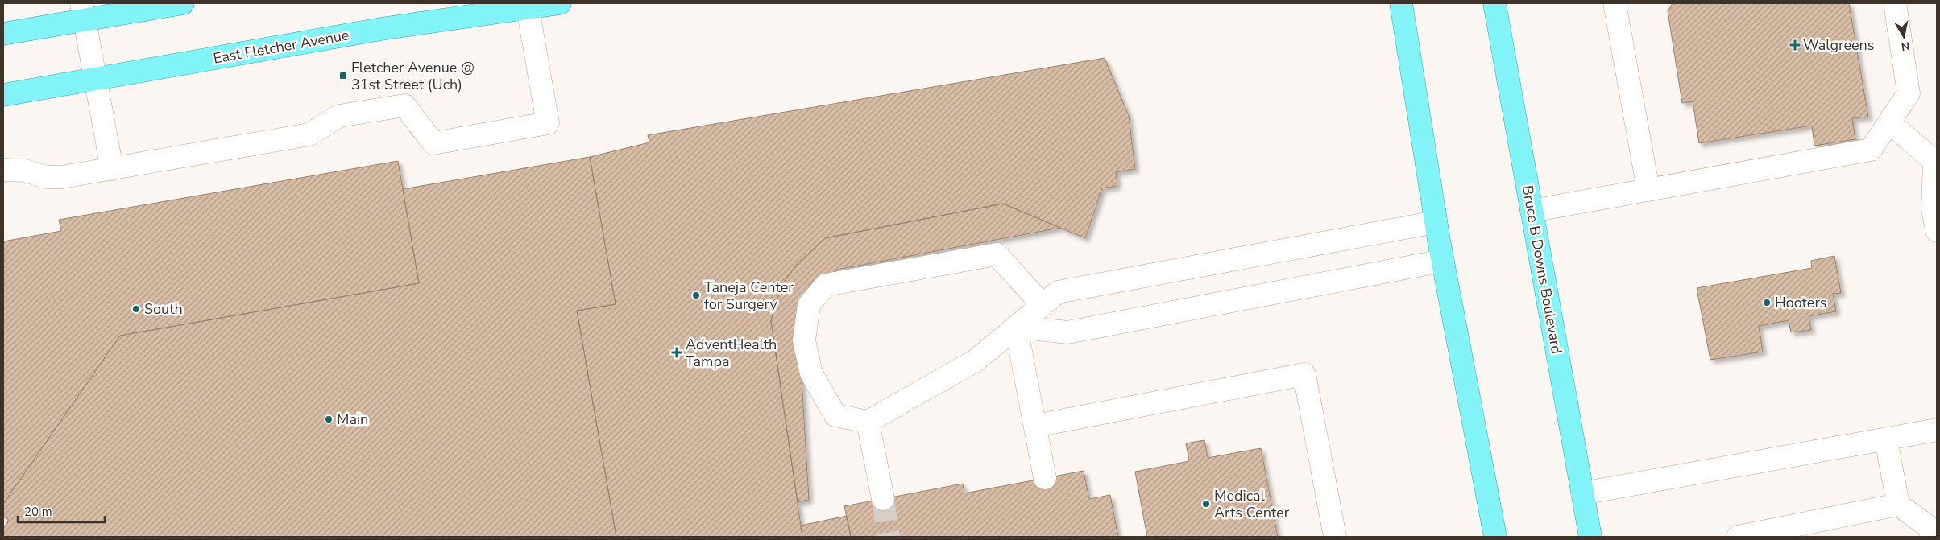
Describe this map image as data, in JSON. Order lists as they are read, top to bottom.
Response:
{
  "streets": {
    "main road": ["East Fletcher Avenue", "Bruce B Downs Boulevard"]
  },
  "places": {
    "health": ["Walgreens", "AdventHealth Tampa"],
    "transit": ["Fletcher Avenue @ 31st Street (Uch)"],
    "other": [
      "Taneja Center for Surgery",
      "Hooters",
      "South",
      "Main",
      "Medical Arts Center"
    ]
  },
  "scale_bar": "20 m",
  "north": "bottom"
}
